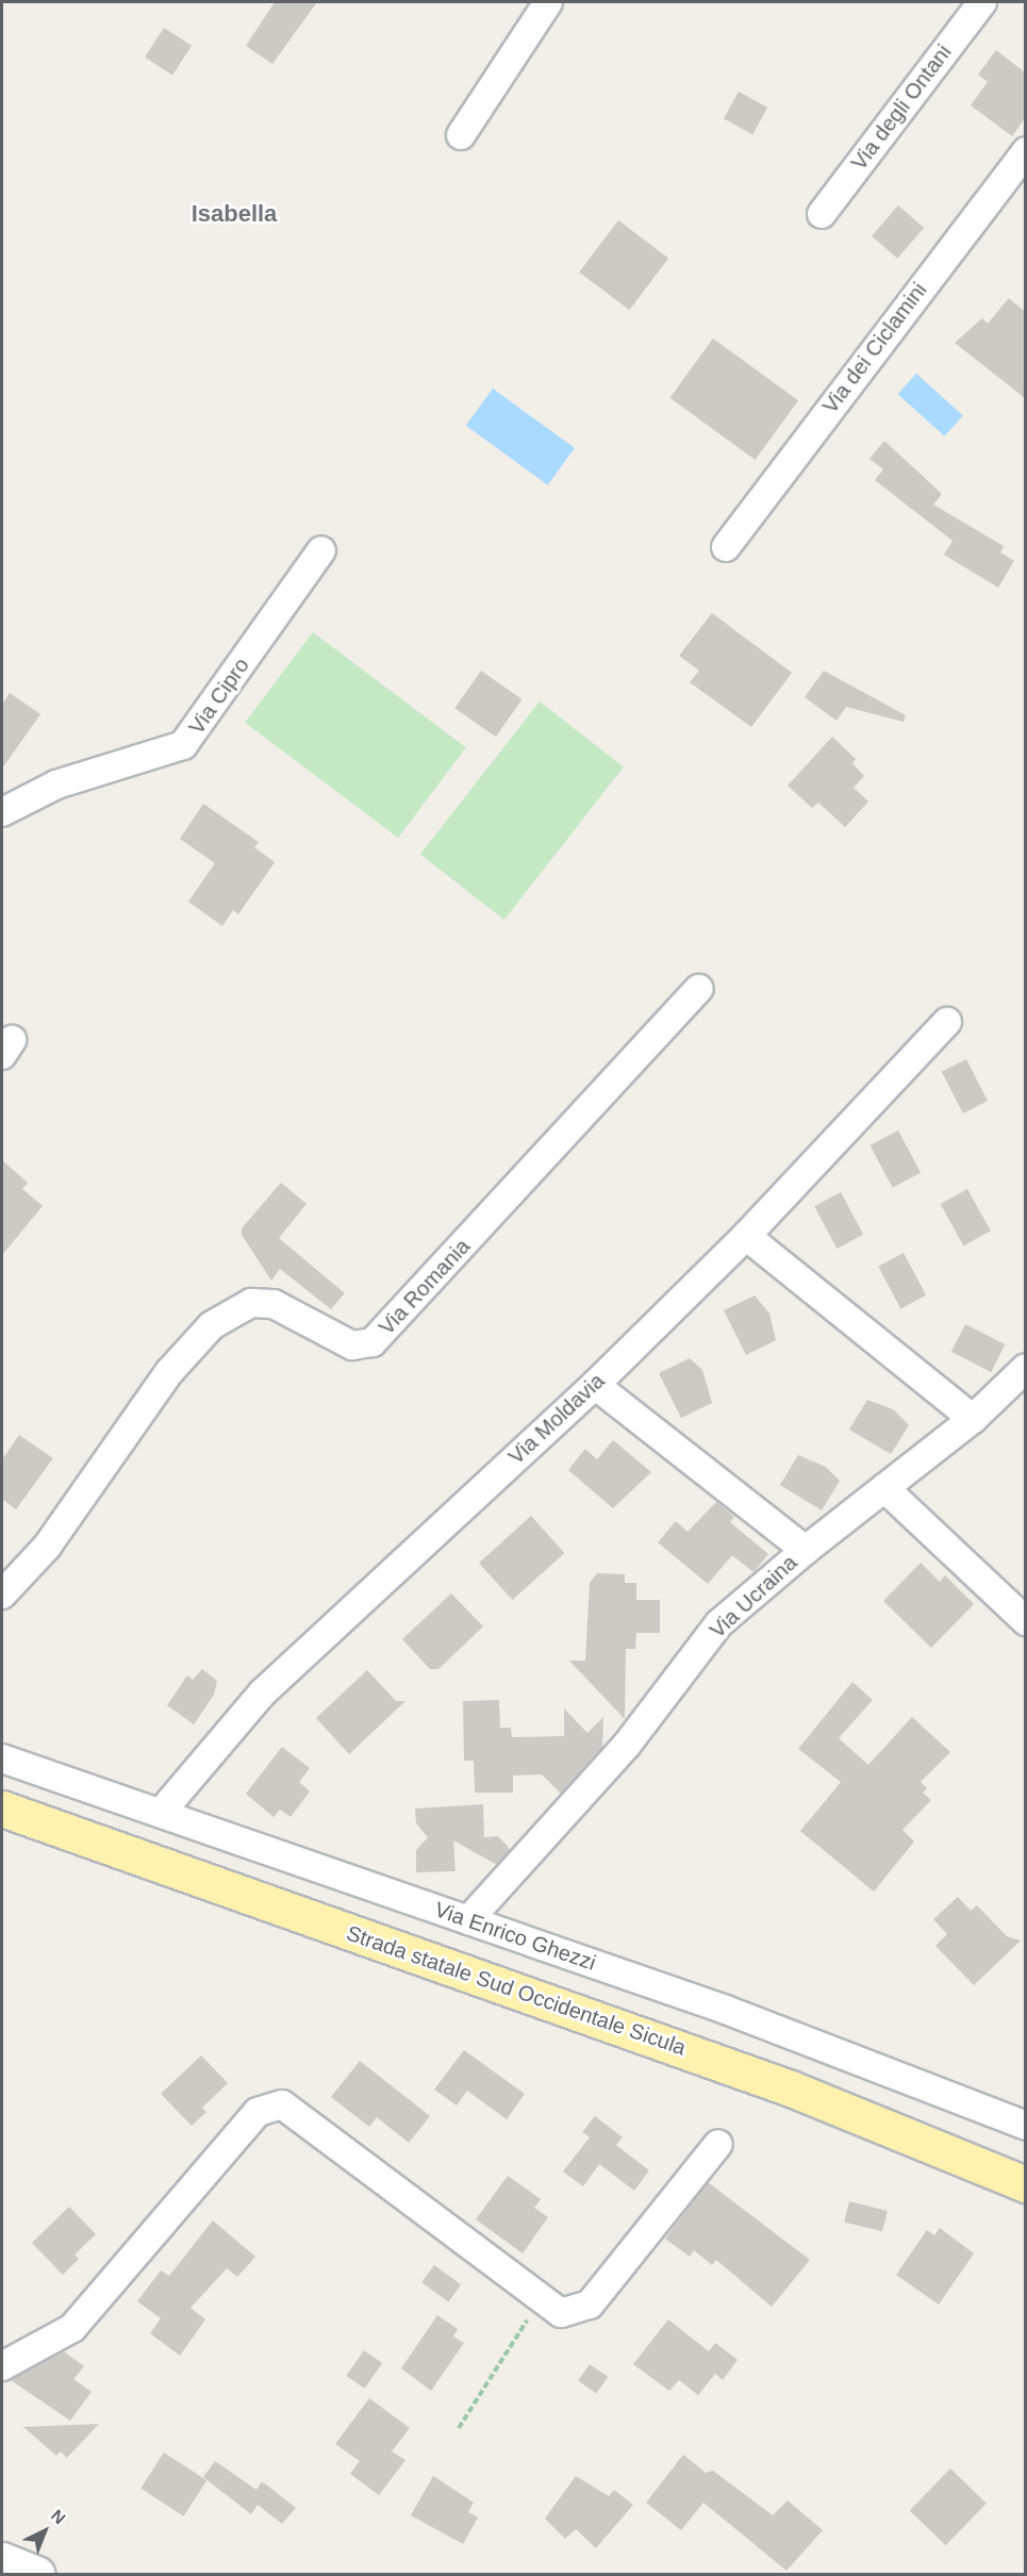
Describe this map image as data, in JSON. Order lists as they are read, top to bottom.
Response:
{
  "streets": {
    "main road": ["Strada statale Sud Occidentale Sicula"],
    "street": [
      "Via degli Ontani",
      "Via dei Ciclamini",
      "Via Cipro",
      "Via Romania",
      "Via Moldavia",
      "Via Ucraina",
      "Via Enrico Ghezzi"
    ]
  },
  "crossings": [
    ["Via Moldavia", "Via Enrico Ghezzi"],
    ["Via Ucraina", "Via Enrico Ghezzi"]
  ],
  "districts": ["Isabella"],
  "north": "top right"
}
